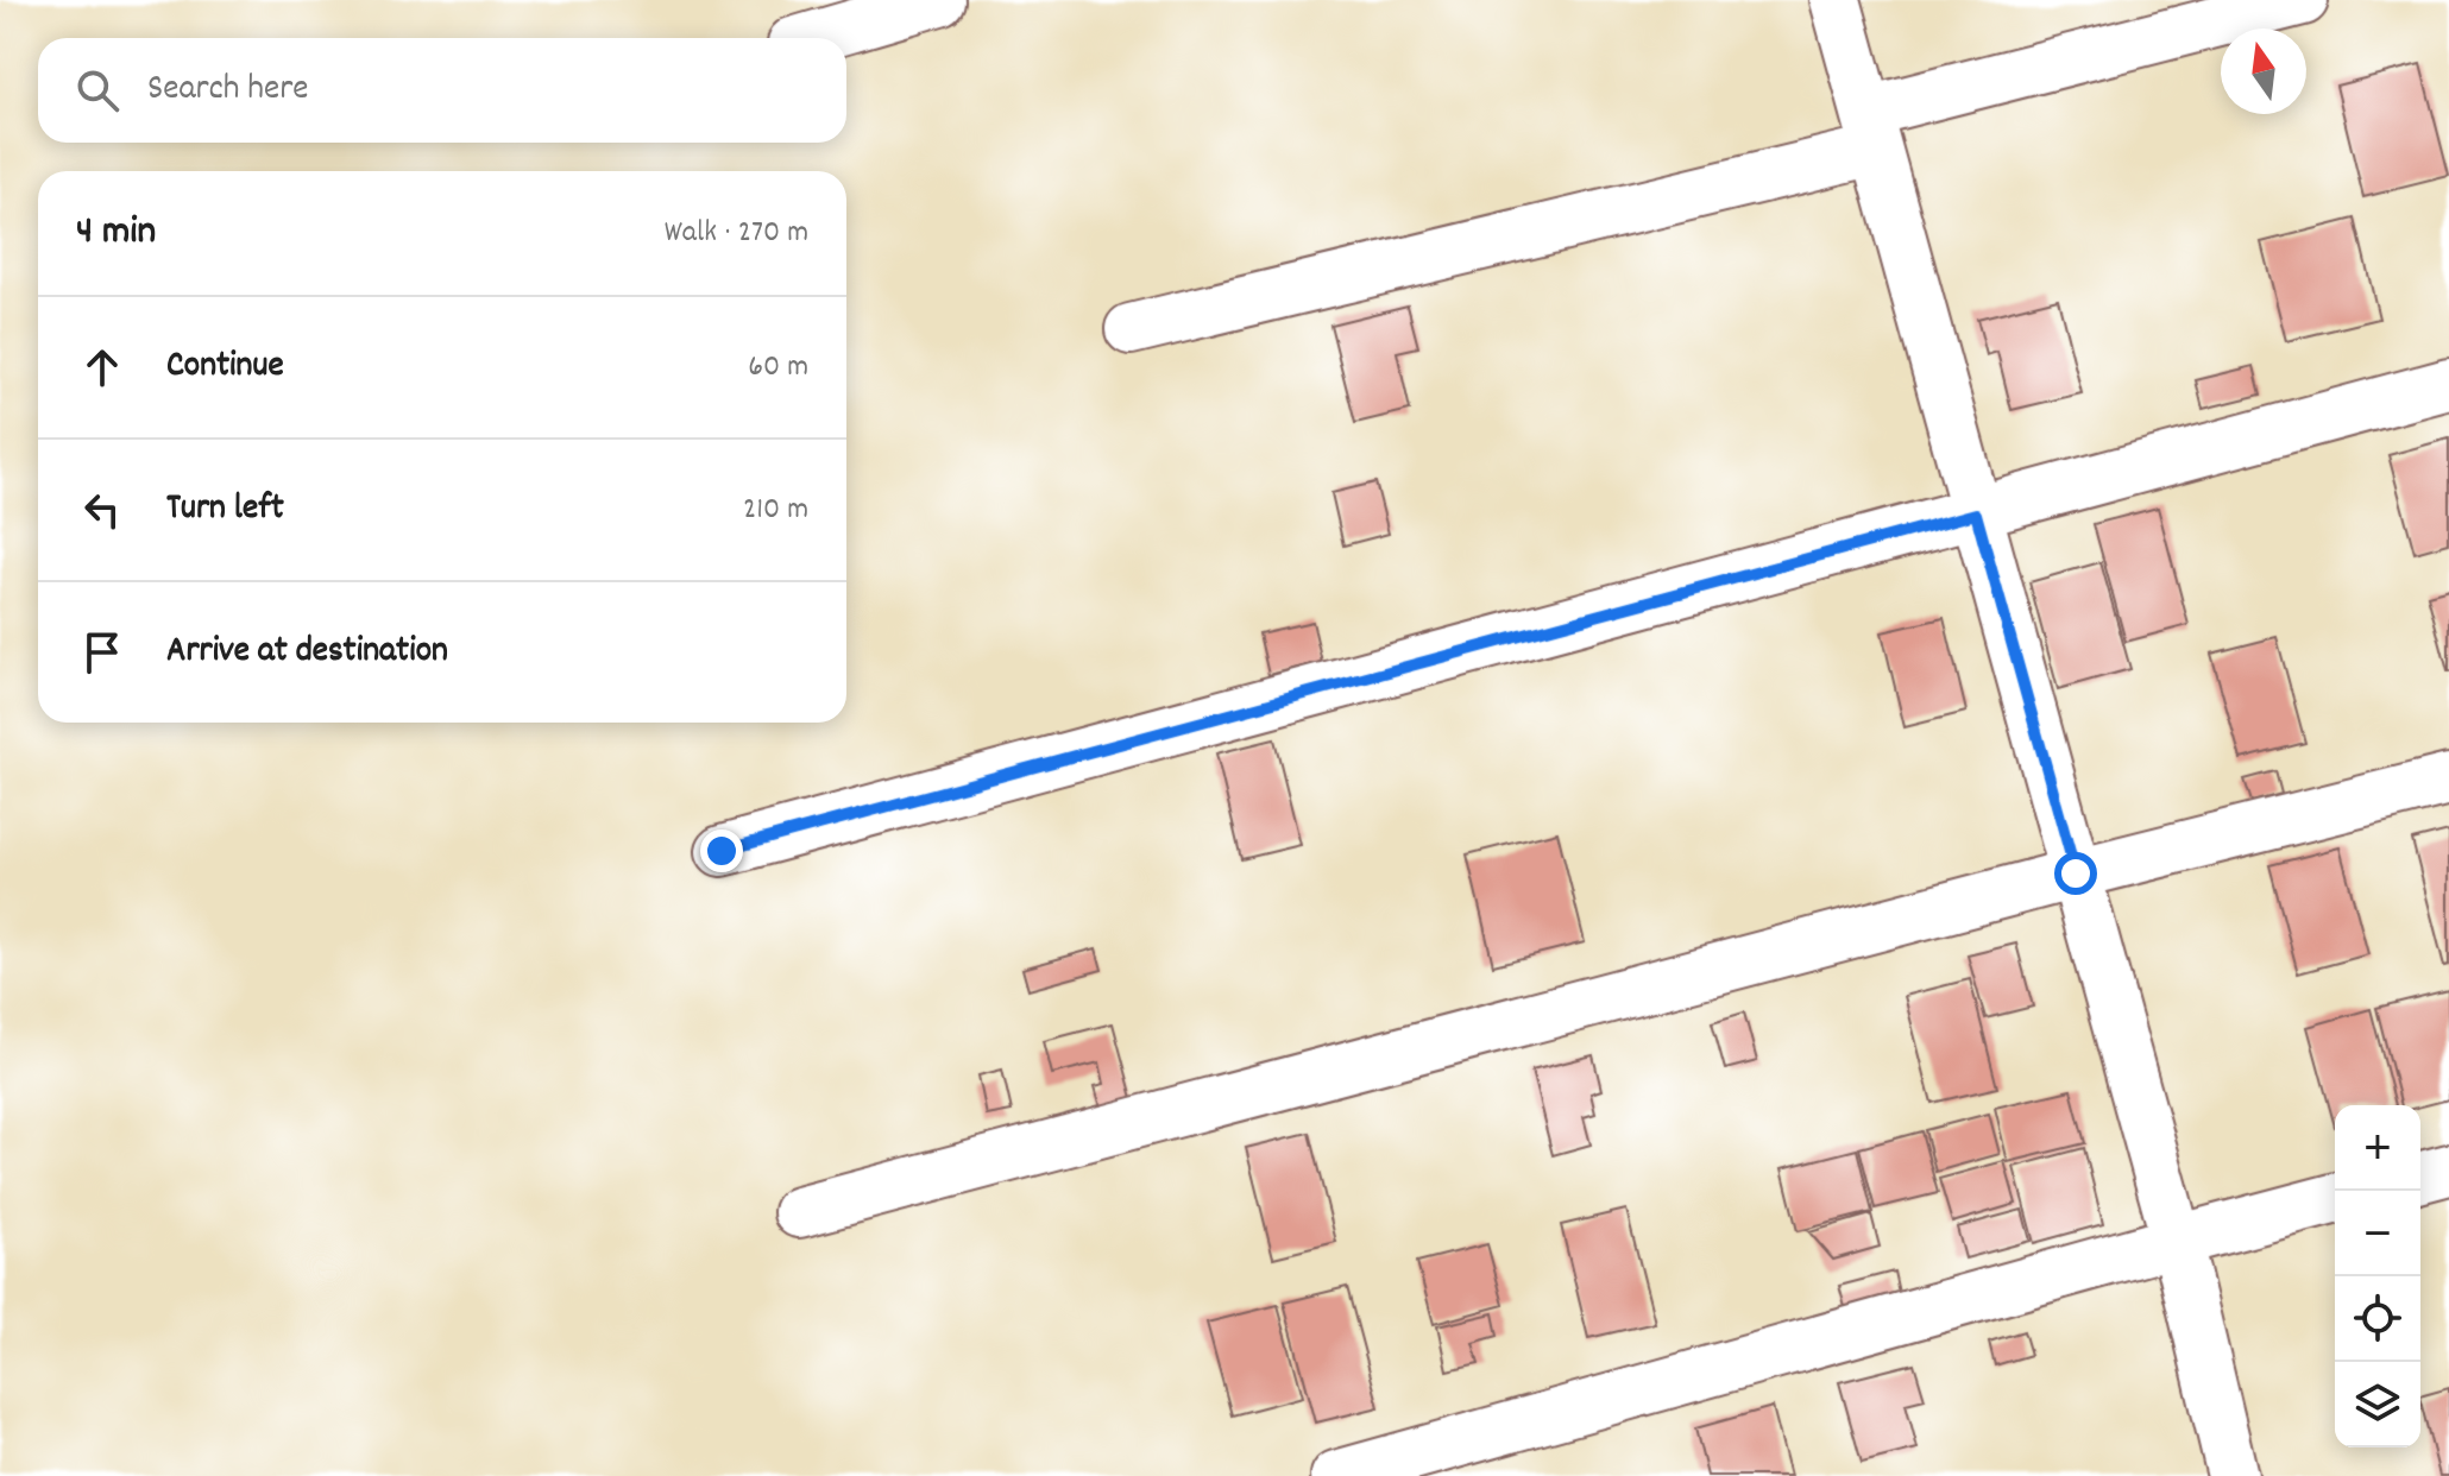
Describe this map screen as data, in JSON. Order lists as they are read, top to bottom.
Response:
{
  "north": "top",
  "page": {
    "search": "Search here",
    "heading": ["4 min", "Walk · 270 m"],
    "list": [
      ["Continue", "60 m"],
      ["Turn left", "210 m"],
      "Arrive at destination"
    ],
    "map_buttons": ["+", "−"]
  }
}
